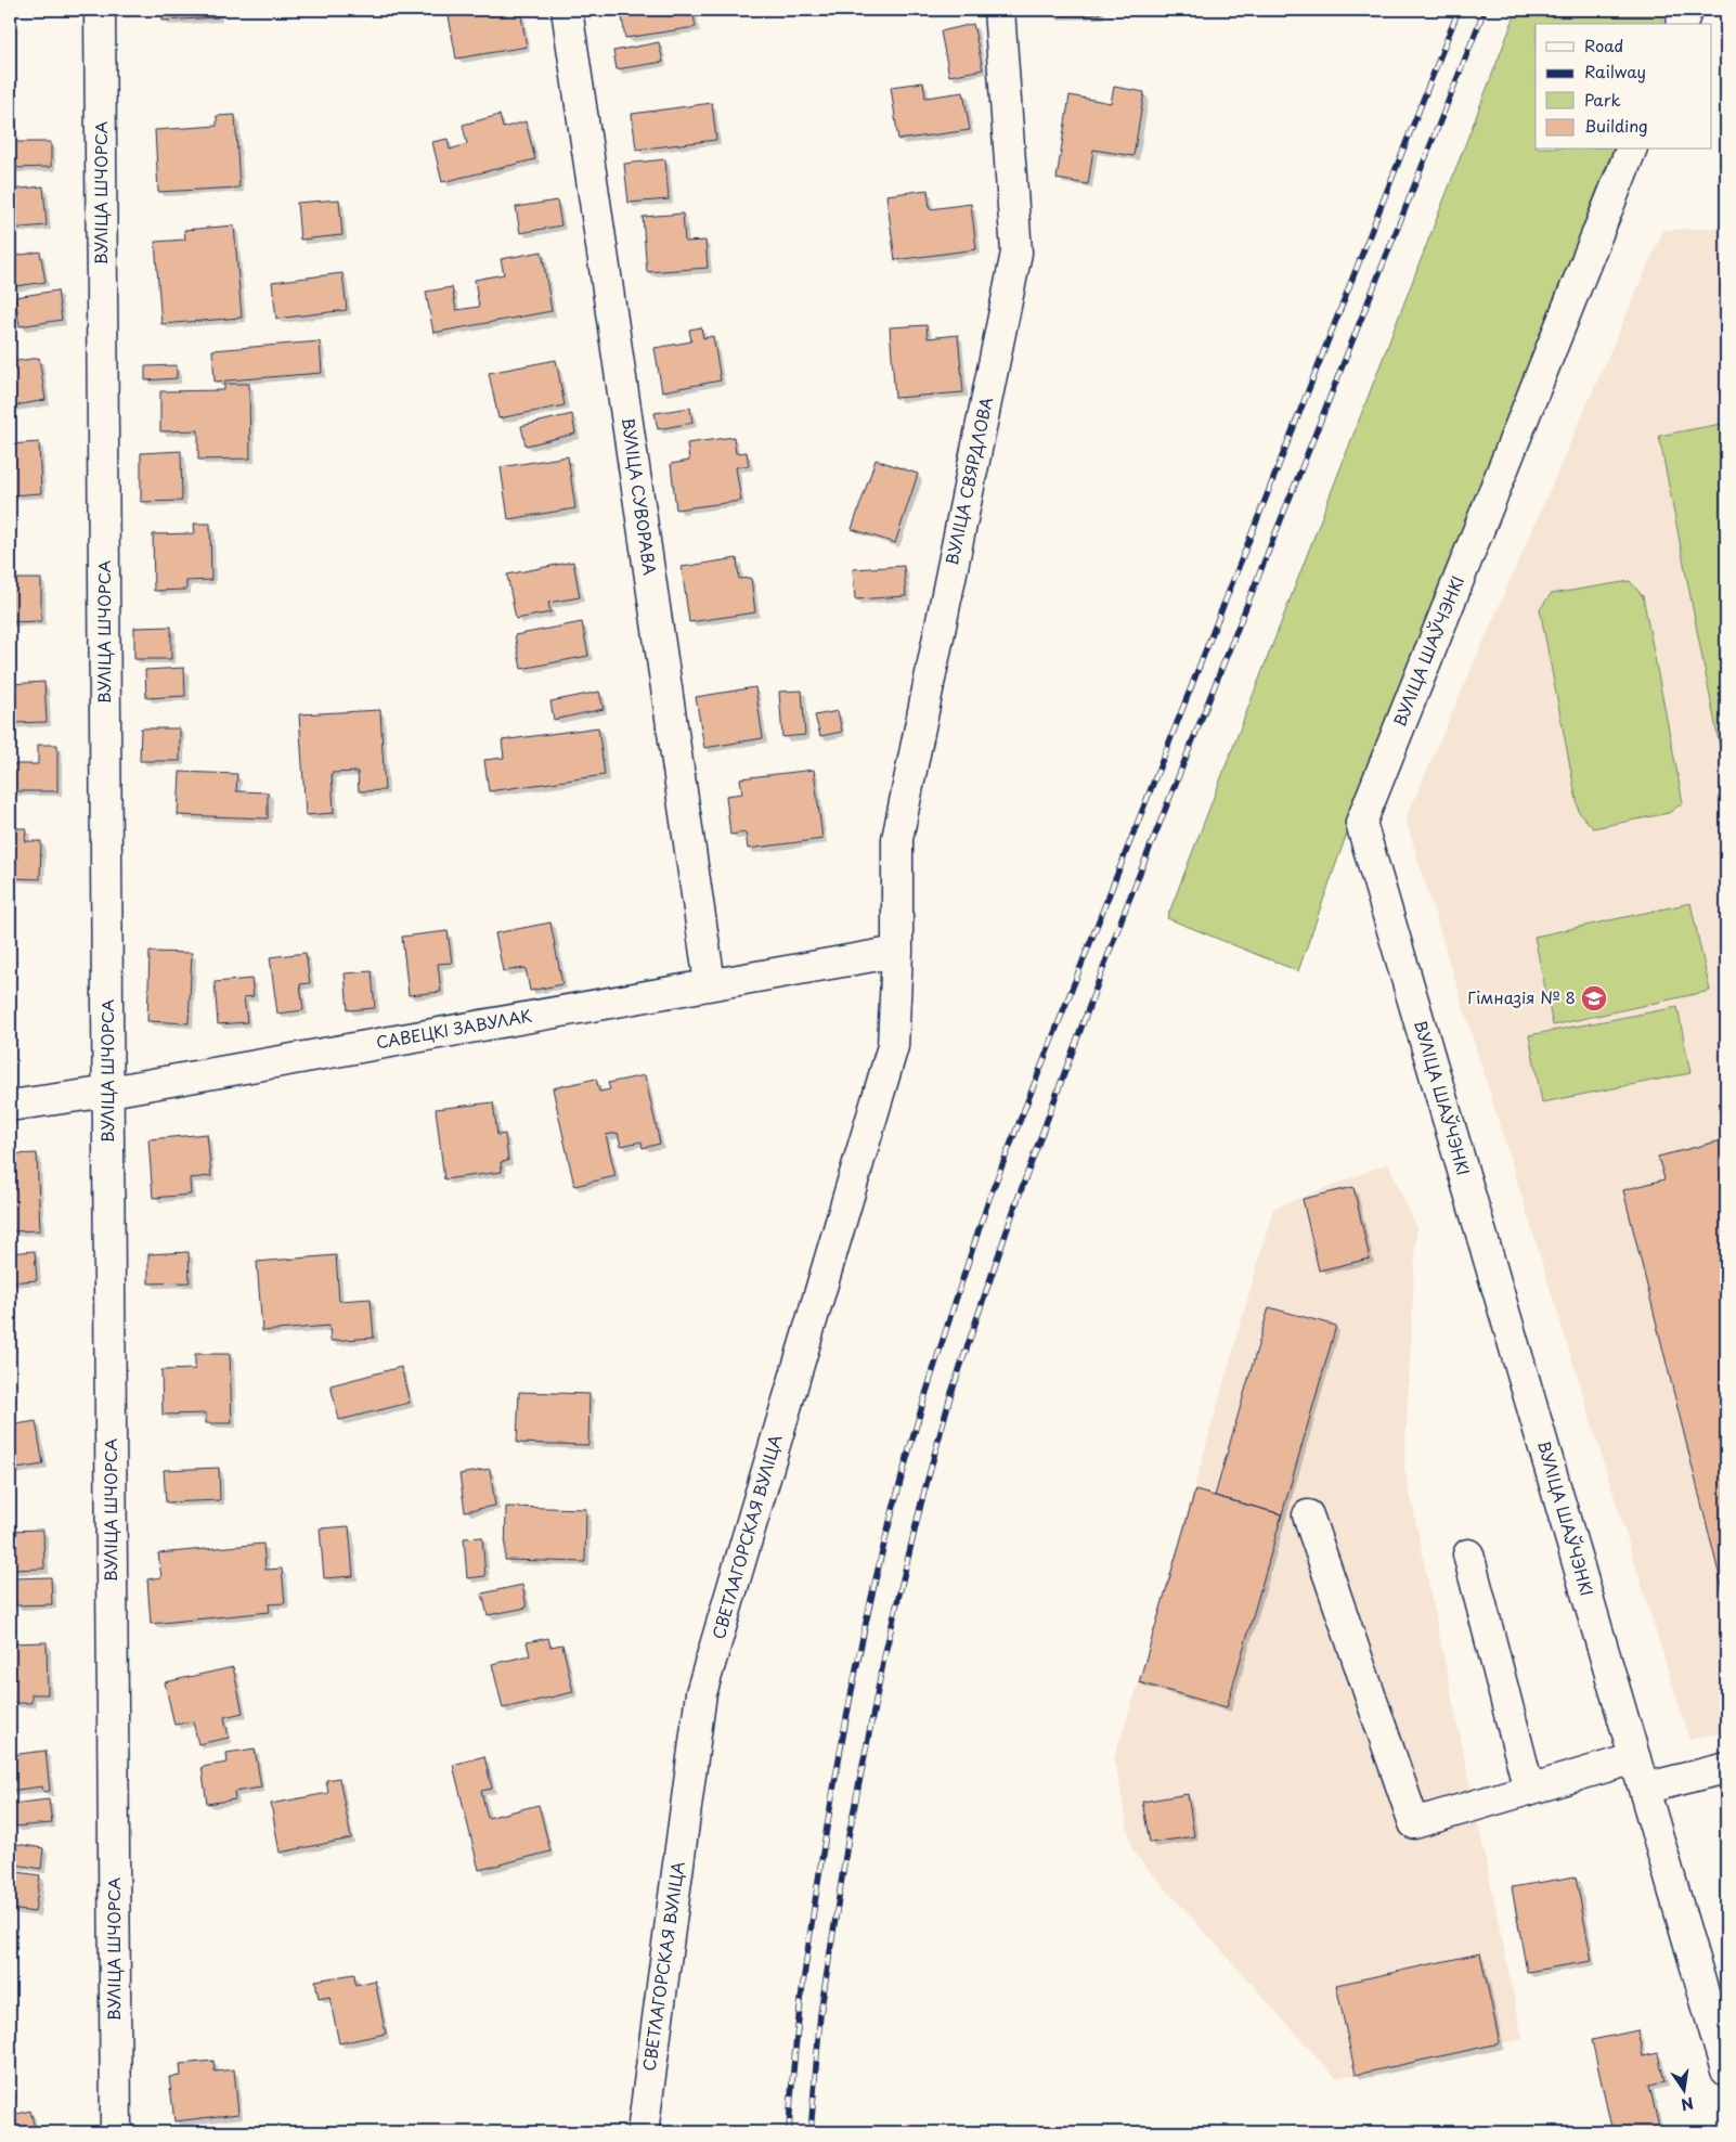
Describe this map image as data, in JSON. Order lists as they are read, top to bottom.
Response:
{
  "streets": {
    "street": [
      "ВУЛІЦА ШЧОРСА",
      "ВУЛІЦА СВЯРДЛОВА",
      "ВУЛІЦА СУВОРАВА",
      "ВУЛІЦА ШАЎЧЭНКІ",
      "САВЕЦКІ ЗАВУЛАК",
      "СВЕТЛАГОРСКАЯ ВУЛІЦА"
    ]
  },
  "crossings": [
    ["ВУЛІЦА ШЧОРСА", "САВЕЦКІ ЗАВУЛАК"],
    ["ВУЛІЦА СВЯРДЛОВА", "САВЕЦКІ ЗАВУЛАК"],
    ["ВУЛІЦА СВЯРДЛОВА", "СВЕТЛАГОРСКАЯ ВУЛІЦА"],
    ["ВУЛІЦА СУВОРАВА", "САВЕЦКІ ЗАВУЛАК"],
    ["САВЕЦКІ ЗАВУЛАК", "СВЕТЛАГОРСКАЯ ВУЛІЦА"]
  ],
  "places": {
    "school or university": ["Гімназія № 8"]
  },
  "legend": [
    "Road",
    "Railway",
    "Park",
    "Building"
  ],
  "north": "bottom"
}
